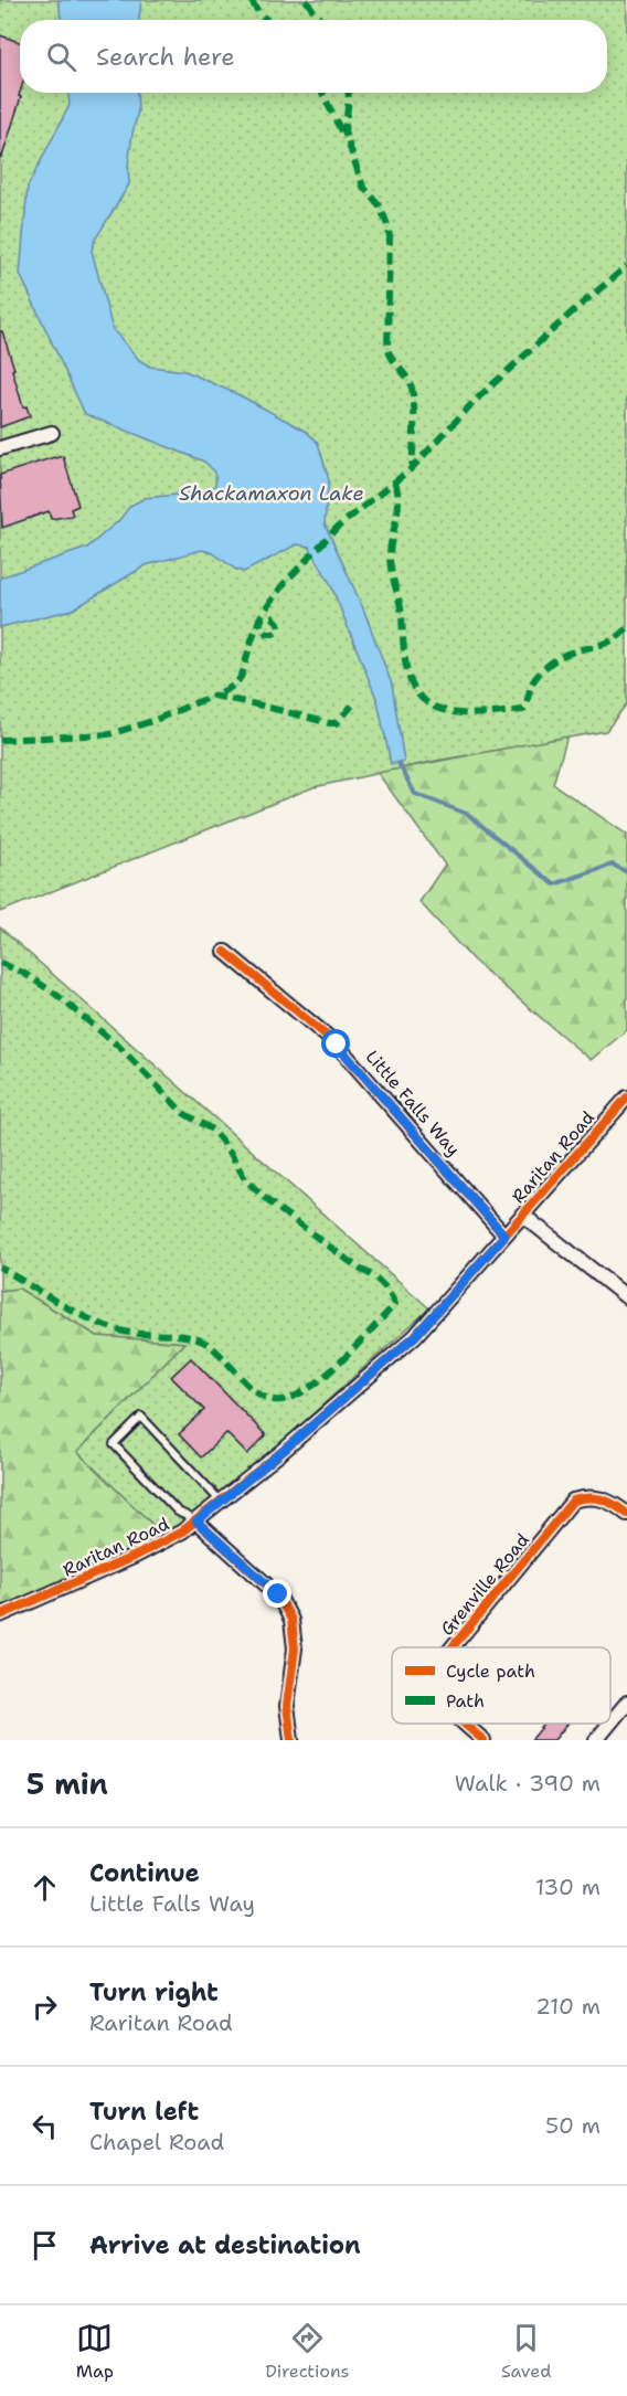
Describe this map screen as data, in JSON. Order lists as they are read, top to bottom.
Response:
{
  "streets": {
    "street": ["Little Falls Way", "Raritan Road", "Grenville Road"]
  },
  "crossings": [
    ["Little Falls Way", "Raritan Road"]
  ],
  "water": ["Shackamaxon Lake"],
  "legend": ["Cycle path", "Path"],
  "page": {
    "search": "Search here",
    "heading": ["5 min", "Walk · 390 m"],
    "list": [
      ["Continue", "Little Falls Way", "130 m"],
      ["Turn right", "Raritan Road", "210 m"],
      ["Turn left", "Chapel Road", "50 m"],
      "Arrive at destination"
    ],
    "nav": ["Map", "Directions", "Saved"]
  }
}
